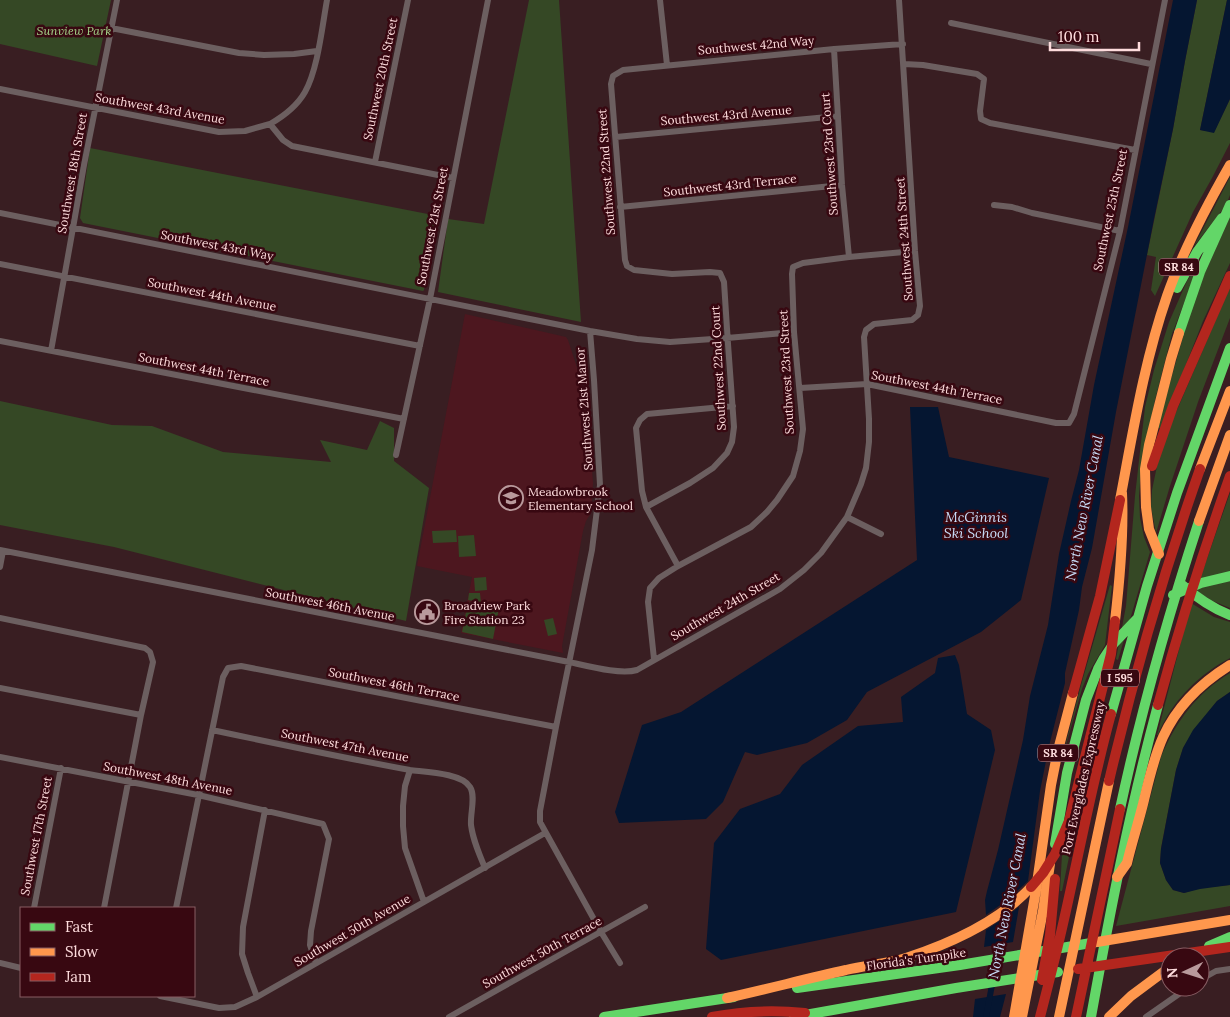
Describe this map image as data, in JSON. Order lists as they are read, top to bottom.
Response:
{
  "streets": {
    "main road": [
      "SR 84",
      "I 595",
      "Port Everglades Expressway",
      "Florida's Turnpike"
    ],
    "street": [
      "Southwest 42nd Way",
      "Southwest 20th Street",
      "Southwest 43rd Avenue",
      "Southwest 23rd Court",
      "Southwest 22nd Street",
      "Southwest 18th Street",
      "Southwest 43rd Terrace",
      "Southwest 25th Street",
      "Southwest 21st Street",
      "Southwest 24th Street",
      "Southwest 43rd Way",
      "Southwest 44th Avenue",
      "Southwest 22nd Court",
      "Southwest 44th Terrace",
      "Southwest 23rd Street",
      "Southwest 21st Manor",
      "Southwest 46th Avenue",
      "Southwest 46th Terrace",
      "Southwest 47th Avenue",
      "Southwest 48th Avenue",
      "Southwest 17th Street",
      "Southwest 50th Avenue",
      "Southwest 50th Terrace"
    ]
  },
  "crossings": [
    ["Southwest 42nd Way", "Southwest 23rd Court"],
    ["Southwest 42nd Way", "Southwest 22nd Street"],
    ["Southwest 42nd Way", "Southwest 24th Street"],
    ["Southwest 43rd Avenue", "Southwest 23rd Court"],
    ["Southwest 43rd Avenue", "Southwest 22nd Street"],
    ["Southwest 43rd Avenue", "Southwest 18th Street"],
    ["Southwest 23rd Court", "Southwest 43rd Terrace"],
    ["Southwest 23rd Court", "Southwest 23rd Street"],
    ["Southwest 22nd Street", "Southwest 43rd Terrace"],
    ["Southwest 22nd Street", "Southwest 22nd Court"],
    ["Southwest 18th Street", "Southwest 43rd Way"],
    ["Southwest 18th Street", "Southwest 44th Avenue"],
    ["Southwest 18th Street", "Southwest 44th Terrace"],
    ["Southwest 25th Street", "Southwest 44th Terrace"],
    ["Southwest 21st Street", "Southwest 43rd Way"],
    ["Southwest 21st Street", "Southwest 44th Avenue"],
    ["Southwest 21st Street", "Southwest 44th Terrace"],
    ["Southwest 24th Street", "Southwest 44th Terrace"],
    ["Southwest 24th Street", "Southwest 46th Avenue"],
    ["Southwest 44th Terrace", "Southwest 23rd Street"],
    ["Southwest 21st Manor", "Southwest 46th Avenue"],
    ["Southwest 46th Terrace", "Southwest 47th Avenue"],
    ["Southwest 47th Avenue", "Southwest 50th Avenue"],
    ["Southwest 48th Avenue", "Southwest 17th Street"],
    ["Southwest 48th Avenue", "Southwest 50th Avenue"]
  ],
  "water": ["North New River Canal", "McGinnis Ski School"],
  "parks": ["Sunview Park"],
  "places": {
    "school or university": ["Meadowbrook Elementary School"],
    "public building": ["Broadview Park Fire Station 23"]
  },
  "legend": ["Fast", "Slow", "Jam"],
  "scale_bar": "100 m",
  "north": "left"
}
